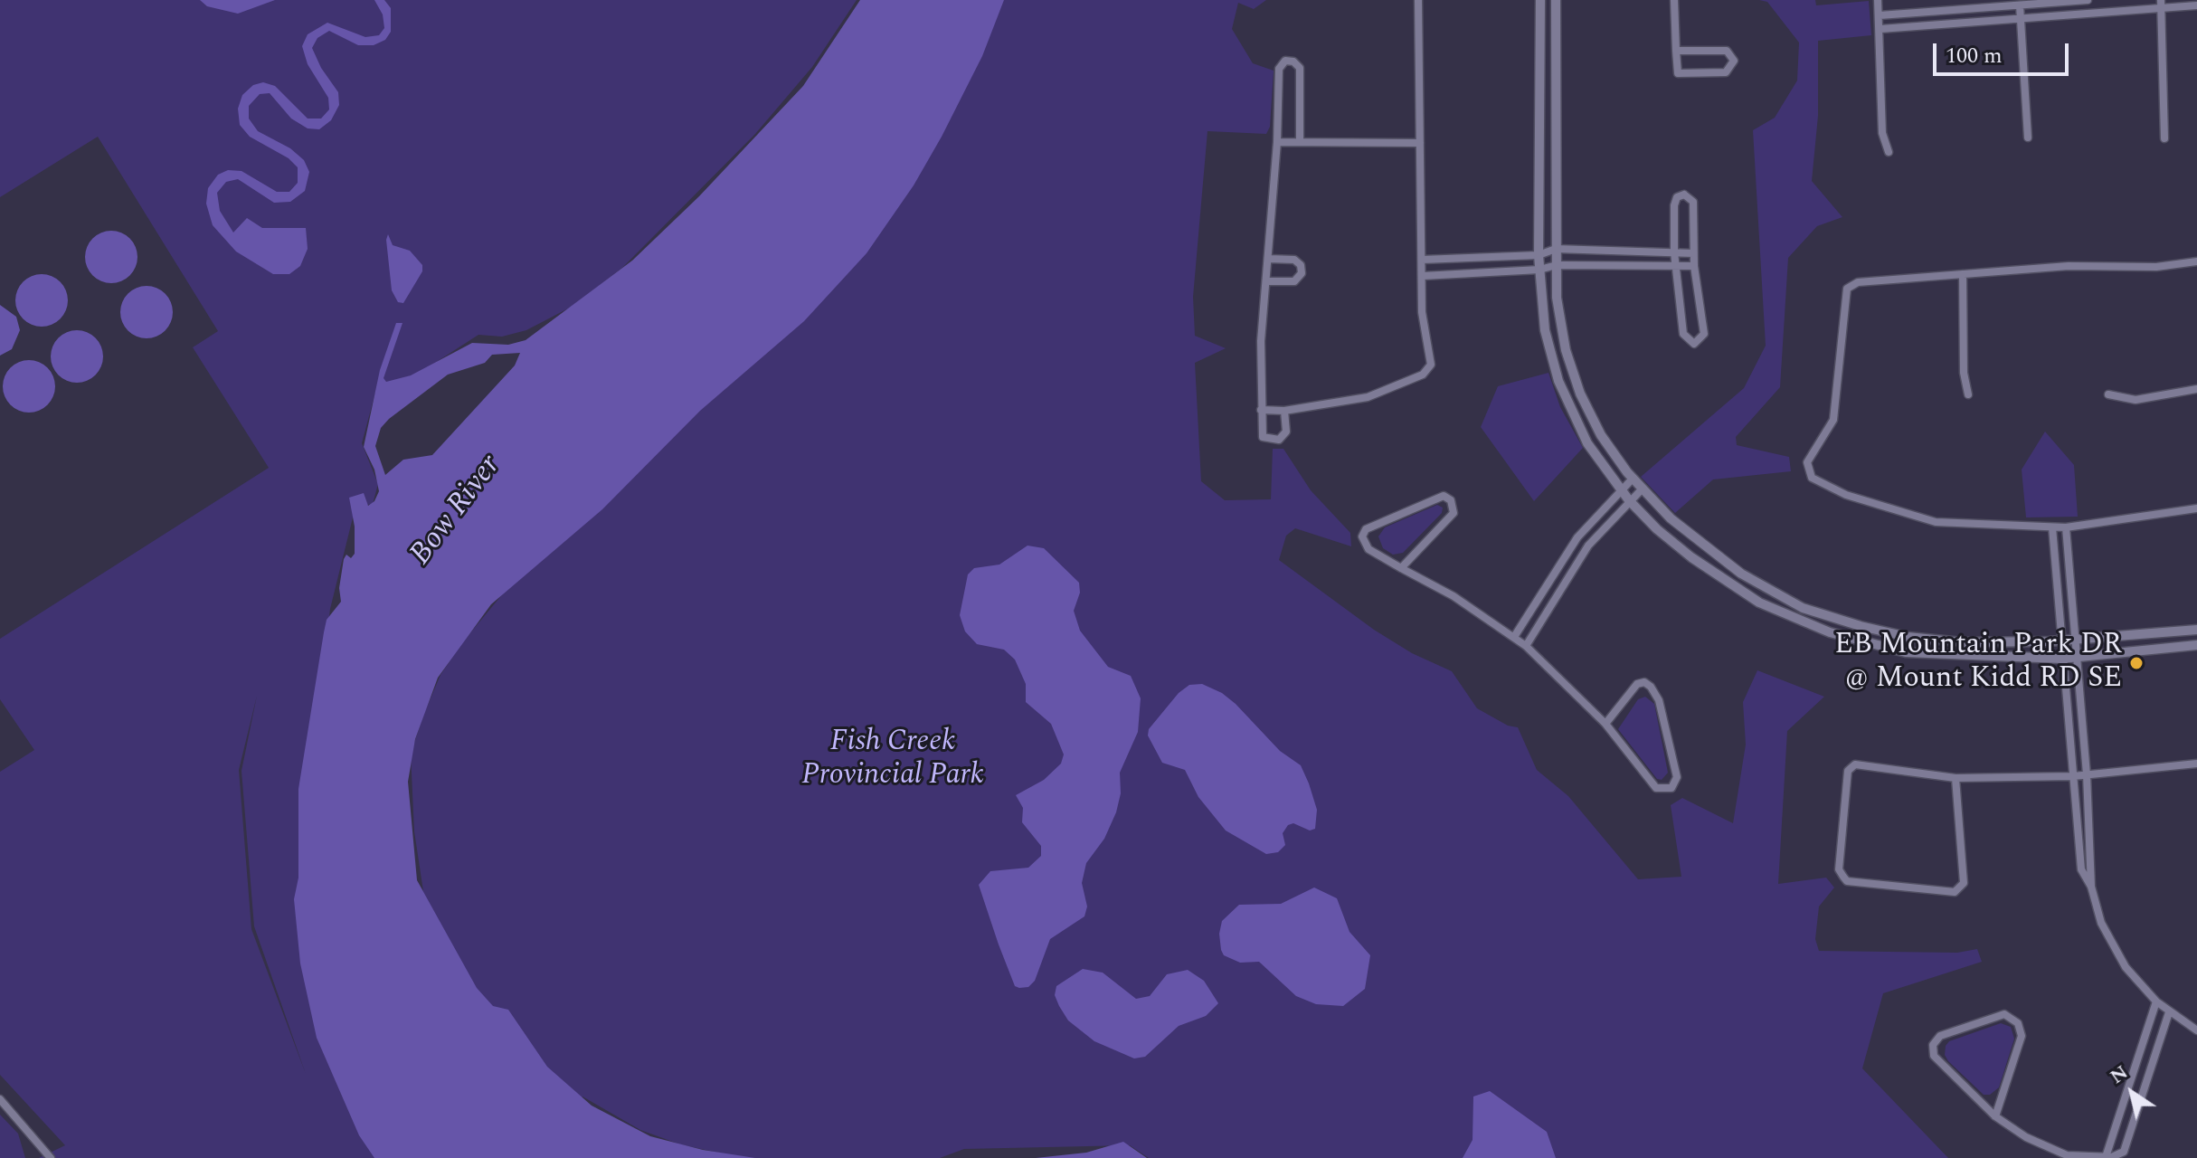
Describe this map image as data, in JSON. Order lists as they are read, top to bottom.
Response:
{
  "water": ["Bow River"],
  "parks": ["Fish Creek Provincial Park"],
  "places": ["EB Mountain Park DR @ Mount Kidd RD SE"],
  "scale_bar": "100 m",
  "north": "top left"
}
